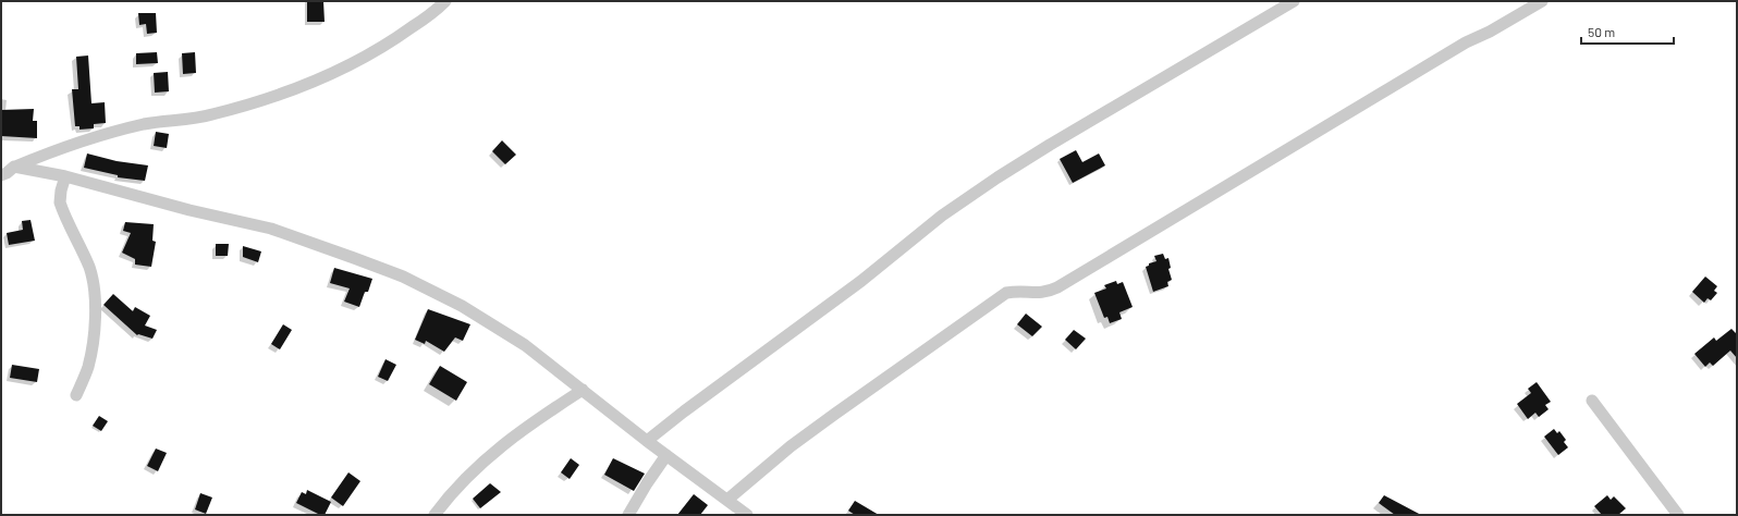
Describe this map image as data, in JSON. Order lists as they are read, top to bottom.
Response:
{
  "scale_bar": "50 m"
}
